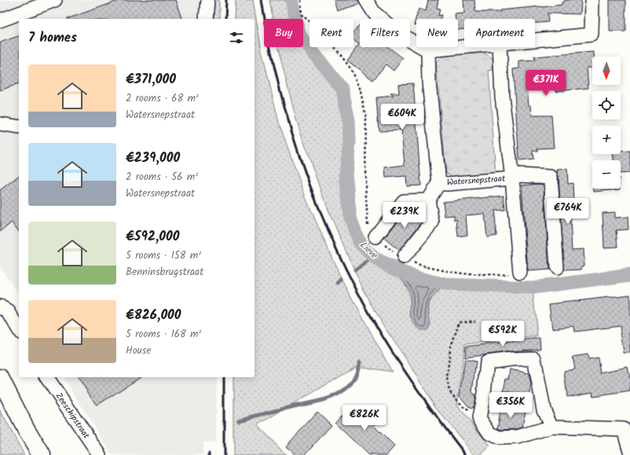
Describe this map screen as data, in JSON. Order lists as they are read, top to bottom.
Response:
{
  "streets": {
    "street": ["Watersnepstraat", "Zeeschipstraat"]
  },
  "water": ["Lieve"],
  "north": "bottom",
  "page": {
    "chip": [
      "Buy",
      "Rent",
      "Filters",
      "New",
      "Apartment"
    ],
    "heading": "7 homes",
    "map_buttons": ["+", "−"],
    "list": [
      {
        "name": "€371,000",
        "note": "2 rooms · 68 m² · Watersnepstraat"
      },
      {
        "name": "€239,000",
        "note": "2 rooms · 56 m² · Watersnepstraat"
      },
      {
        "name": "€592,000",
        "note": "5 rooms · 158 m² · Benninsbrugstraat"
      },
      {
        "name": "€826,000",
        "note": "5 rooms · 168 m² · House"
      }
    ],
    "price": [
      "€371K",
      "€604K",
      "€764K",
      "€239K",
      "€592K",
      "€356K",
      "€826K"
    ]
  }
}
